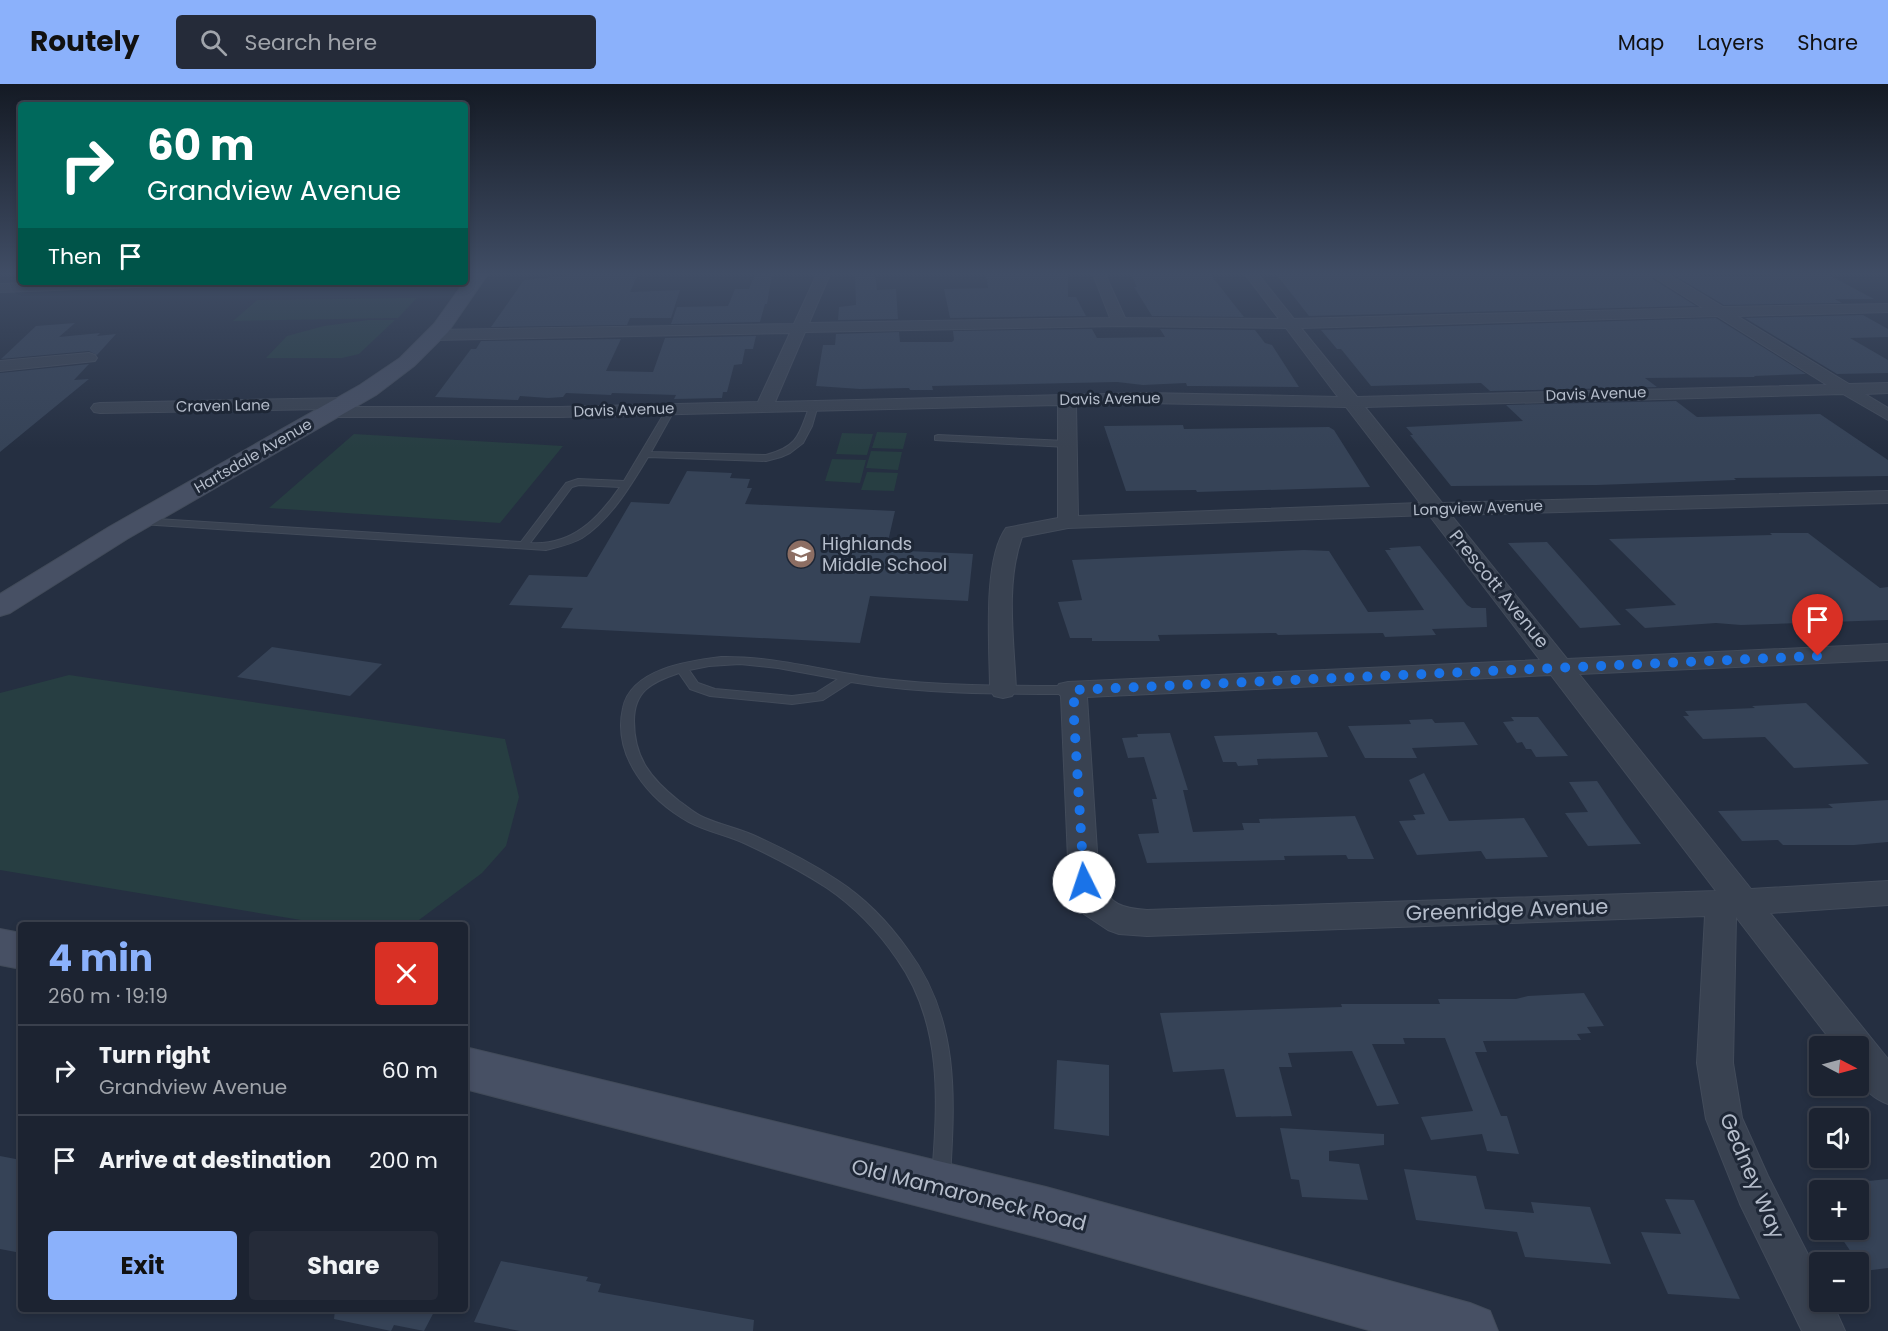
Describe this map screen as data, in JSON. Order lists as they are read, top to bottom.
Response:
{
  "streets": {
    "street": [
      "Davis Avenue",
      "Craven Lane",
      "Hartsdale Avenue",
      "Longview Avenue",
      "Prescott Avenue",
      "Greenridge Avenue",
      "Gedney Way",
      "Old Mamaroneck Road"
    ]
  },
  "crossings": [
    ["Davis Avenue", "Craven Lane"],
    ["Davis Avenue", "Hartsdale Avenue"],
    ["Davis Avenue", "Prescott Avenue"],
    ["Craven Lane", "Hartsdale Avenue"],
    ["Longview Avenue", "Prescott Avenue"],
    ["Prescott Avenue", "Greenridge Avenue"],
    ["Prescott Avenue", "Gedney Way"],
    ["Greenridge Avenue", "Gedney Way"]
  ],
  "places": {
    "school or university": ["Highlands Middle School"]
  },
  "north": "right",
  "page": {
    "header": "Routely",
    "search": "Search here",
    "nav": ["Map", "Layers", "Share"],
    "turn": ["60 m", "Grandview Avenue"],
    "then": "Then",
    "heading": ["4 min", "260 m · 19:19"],
    "list": [
      {
        "name": "Turn right",
        "note": "Grandview Avenue",
        "value": "60 m"
      },
      {
        "name": "Arrive at destination",
        "value": "200 m"
      }
    ],
    "map_buttons": ["+", "−"],
    "buttons": ["Exit", "Share"]
  }
}
